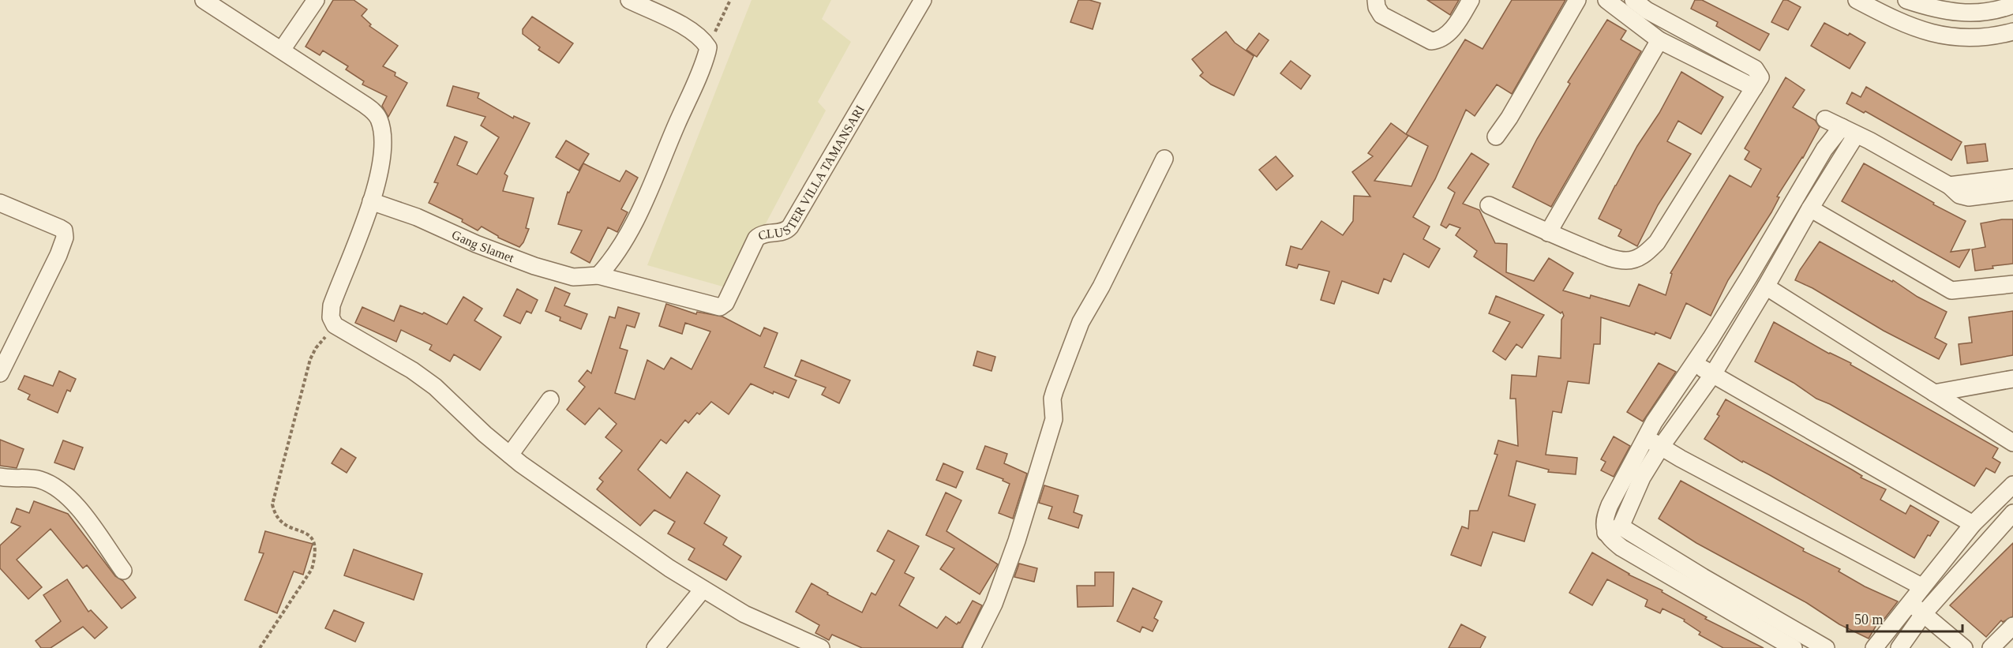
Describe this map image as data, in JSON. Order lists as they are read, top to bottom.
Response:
{
  "streets": {
    "street": ["CLUSTER VILLA TAMANSARI", "Gang Slamet"]
  },
  "crossings": [
    ["CLUSTER VILLA TAMANSARI", "Gang Slamet"]
  ],
  "scale_bar": "50 m"
}
